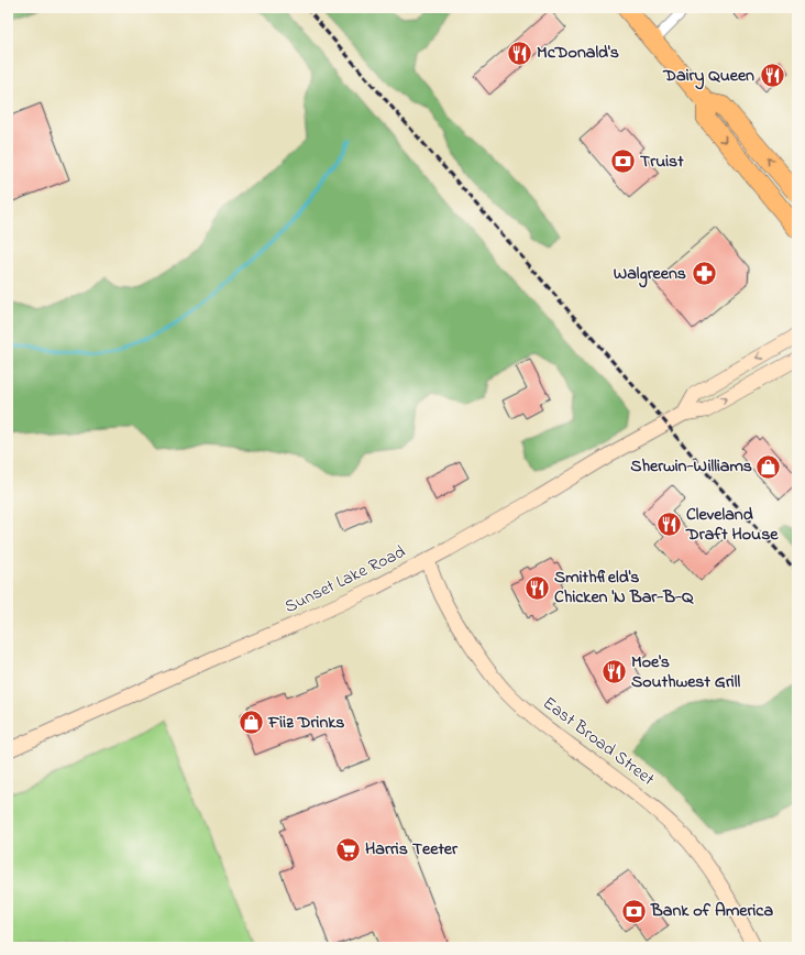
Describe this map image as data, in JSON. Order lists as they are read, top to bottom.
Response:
{
  "streets": {
    "main road": ["Sunset Lake Road", "East Broad Street"]
  },
  "crossings": [
    ["Sunset Lake Road", "East Broad Street"]
  ],
  "places": {
    "restaurant": [
      "McDonald's",
      "Dairy Queen",
      "Cleveland Draft House",
      "Smithfield's Chicken 'N Bar-B-Q",
      "Moe's Southwest Grill"
    ],
    "bank": ["Truist", "Bank of America"],
    "pharmacy": ["Walgreens"],
    "shop": ["Sherwin-Williams", "Fiiz Drinks"],
    "supermarket": ["Harris Teeter"]
  }
}
